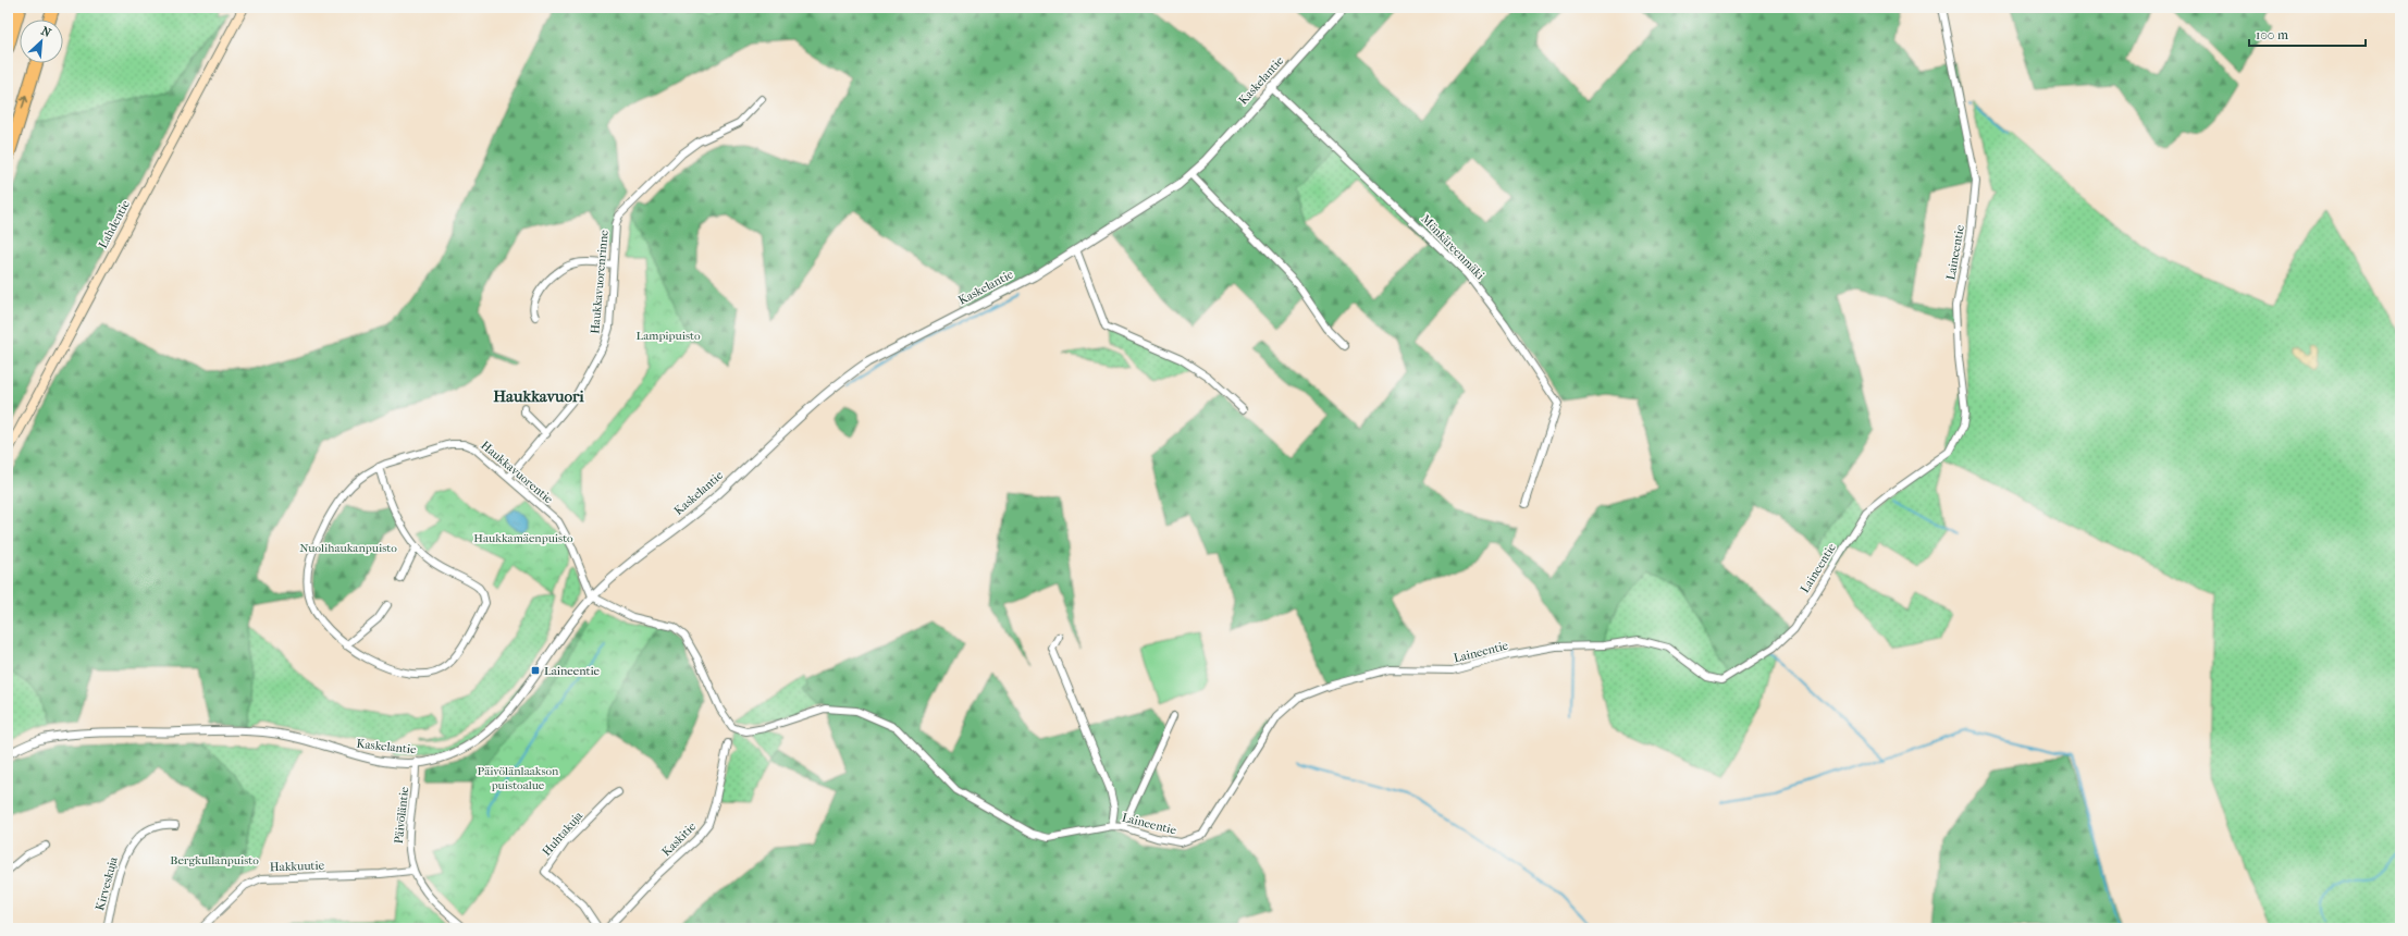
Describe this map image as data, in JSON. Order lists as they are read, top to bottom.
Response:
{
  "streets": {
    "main road": ["Lahdentie"],
    "street": [
      "Kaskelantie",
      "Mönkäreenmäki",
      "Laineentie",
      "Haukkavuorenrinne",
      "Haukkavuorentie",
      "Päivöläntie",
      "Huhtakuja",
      "Kaskitie",
      "Hakkuutie",
      "Kirveskuja"
    ]
  },
  "crossings": [
    ["Kaskelantie", "Mönkäreenmäki"],
    ["Kaskelantie", "Laineentie"],
    ["Kaskelantie", "Haukkavuorentie"],
    ["Kaskelantie", "Päivöläntie"],
    ["Laineentie", "Haukkavuorentie"],
    ["Haukkavuorenrinne", "Haukkavuorentie"],
    ["Päivöläntie", "Hakkuutie"]
  ],
  "districts": ["Haukkavuori"],
  "parks": [
    "Lampipuisto",
    "Haukkamäenpuisto",
    "Nuolihaukanpuisto",
    "Päivölänlaakson puistoalue",
    "Bergkullanpuisto"
  ],
  "places": {
    "transit": ["Laineentie"]
  },
  "scale_bar": "100 m",
  "north": "top right"
}
